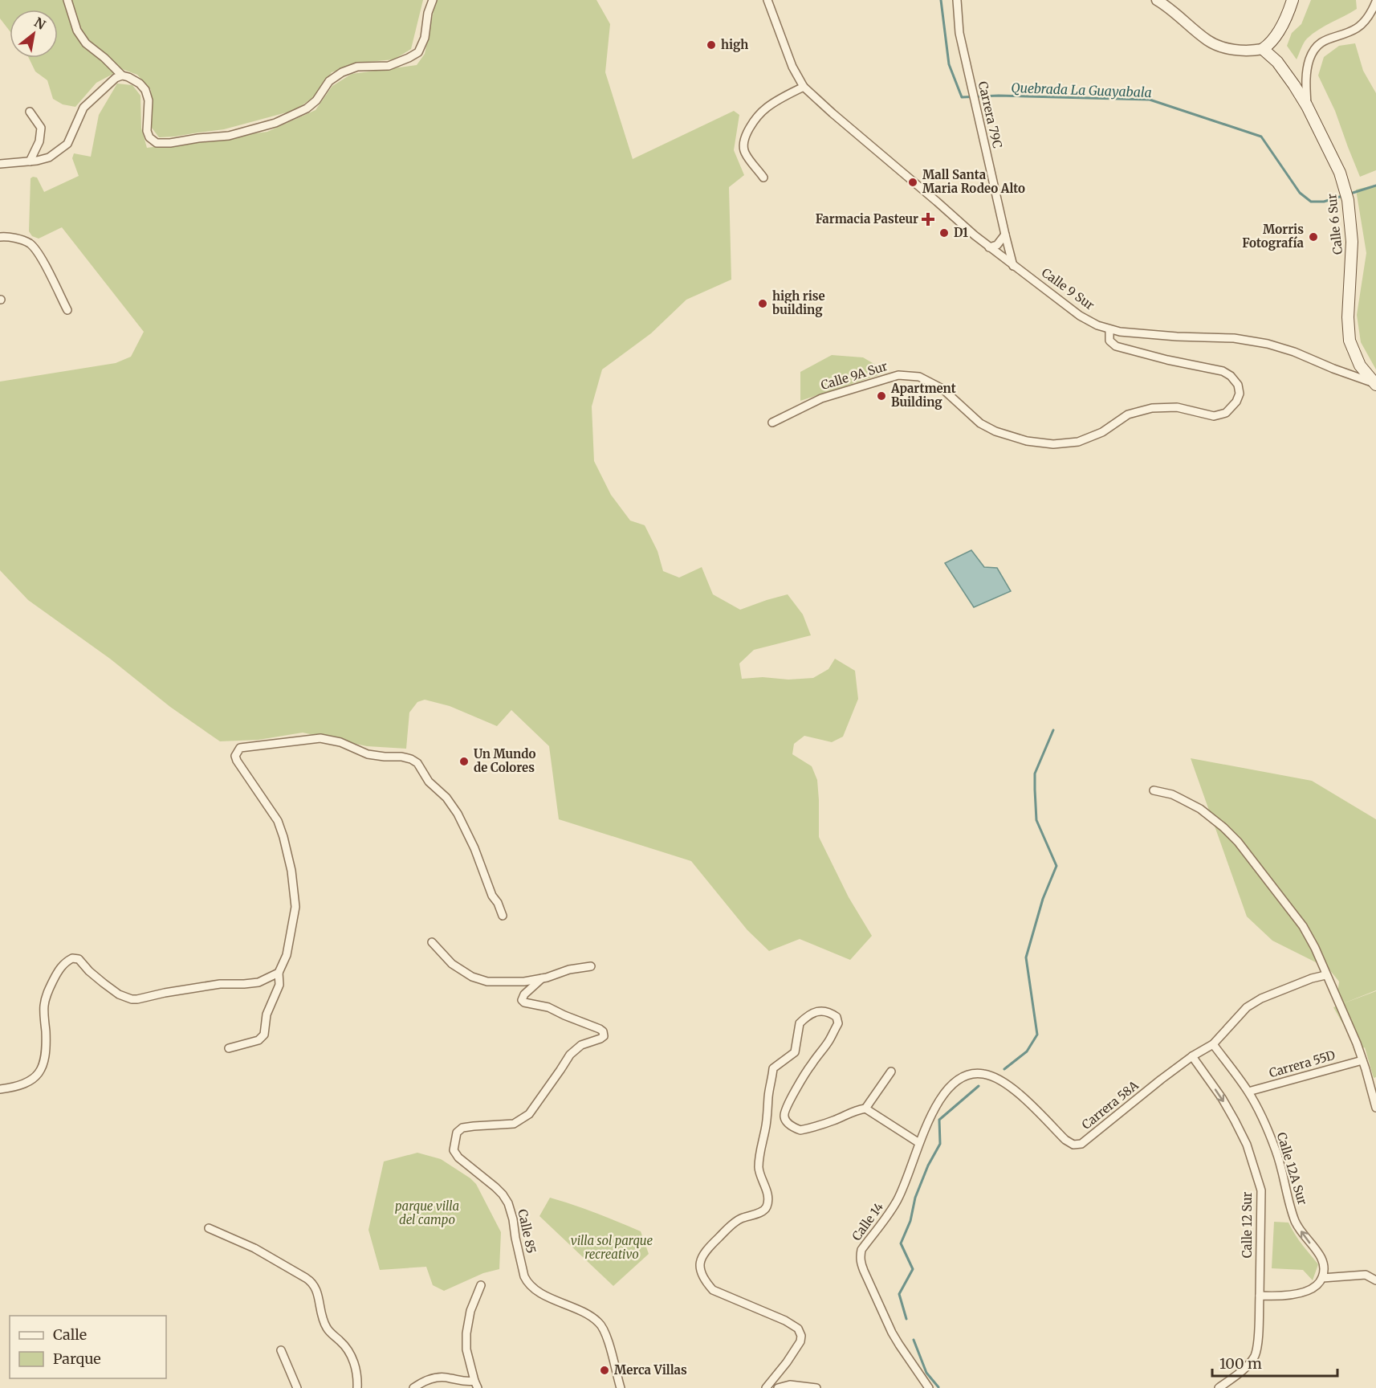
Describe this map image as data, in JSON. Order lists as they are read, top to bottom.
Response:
{
  "streets": {
    "main road": ["Calle 6 Sur"],
    "street": [
      "Carrera 79C",
      "Calle 9 Sur",
      "Calle 9A Sur",
      "Carrera 55D",
      "Carrera 58A",
      "Calle 12A Sur",
      "Calle 14",
      "Calle 12 Sur",
      "Calle 85"
    ]
  },
  "crossings": [
    ["Carrera 79C", "Calle 9 Sur"],
    ["Calle 6 Sur", "Calle 9 Sur"],
    ["Calle 9 Sur", "Calle 9A Sur"],
    ["Carrera 55D", "Calle 12A Sur"],
    ["Carrera 58A", "Calle 12A Sur"],
    ["Carrera 58A", "Calle 14"],
    ["Carrera 58A", "Calle 12 Sur"]
  ],
  "one_way": ["Calle 12A Sur", "Calle 12 Sur"],
  "water": ["Quebrada La Guayabala"],
  "parks": ["parque villa del campo", "villa sol parque recreativo"],
  "places": {
    "other": [
      "high",
      "Mall Santa Maria Rodeo Alto",
      "D1",
      "Morris Fotografía",
      "high rise building",
      "Apartment Building",
      "Un Mundo de Colores",
      "Merca Villas"
    ],
    "health": ["Farmacia Pasteur"]
  },
  "legend": ["Calle", "Parque"],
  "scale_bar": "100 m",
  "north": "top right"
}
